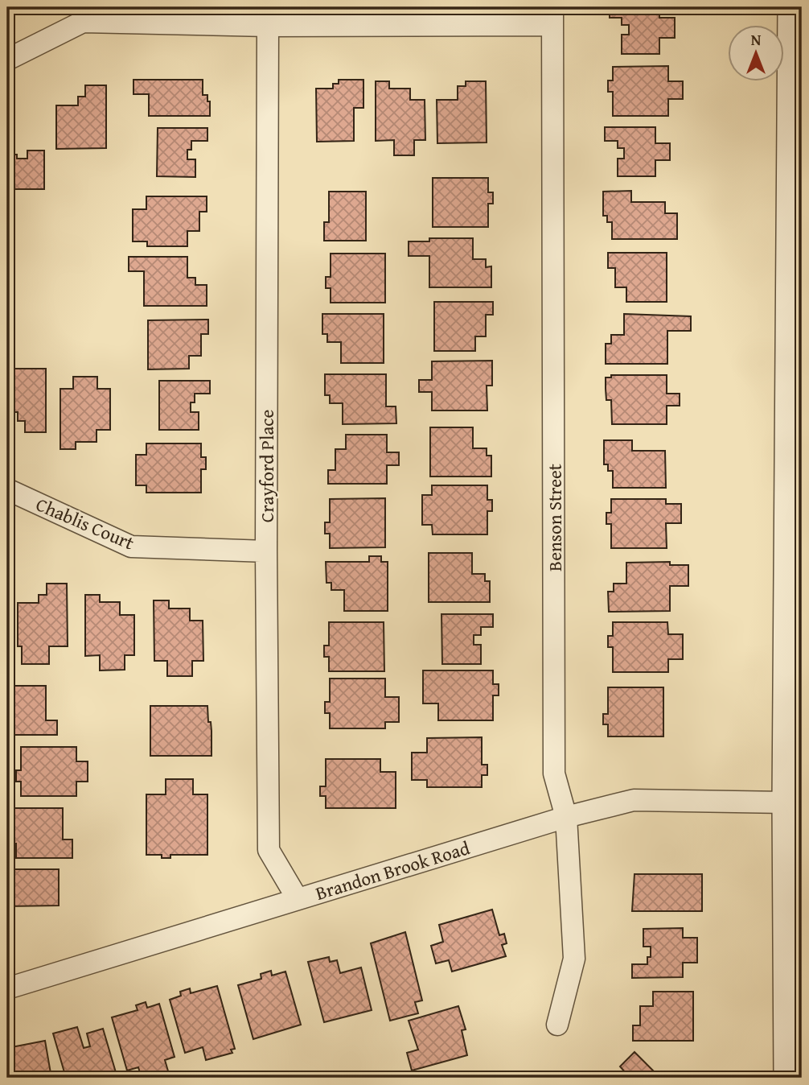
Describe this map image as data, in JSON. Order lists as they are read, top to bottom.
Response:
{
  "streets": {
    "street": [
      "Crayford Place",
      "Benson Street",
      "Chablis Court",
      "Brandon Brook Road"
    ]
  },
  "crossings": [
    ["Crayford Place", "Chablis Court"],
    ["Crayford Place", "Brandon Brook Road"],
    ["Benson Street", "Brandon Brook Road"]
  ],
  "north": "top"
}
